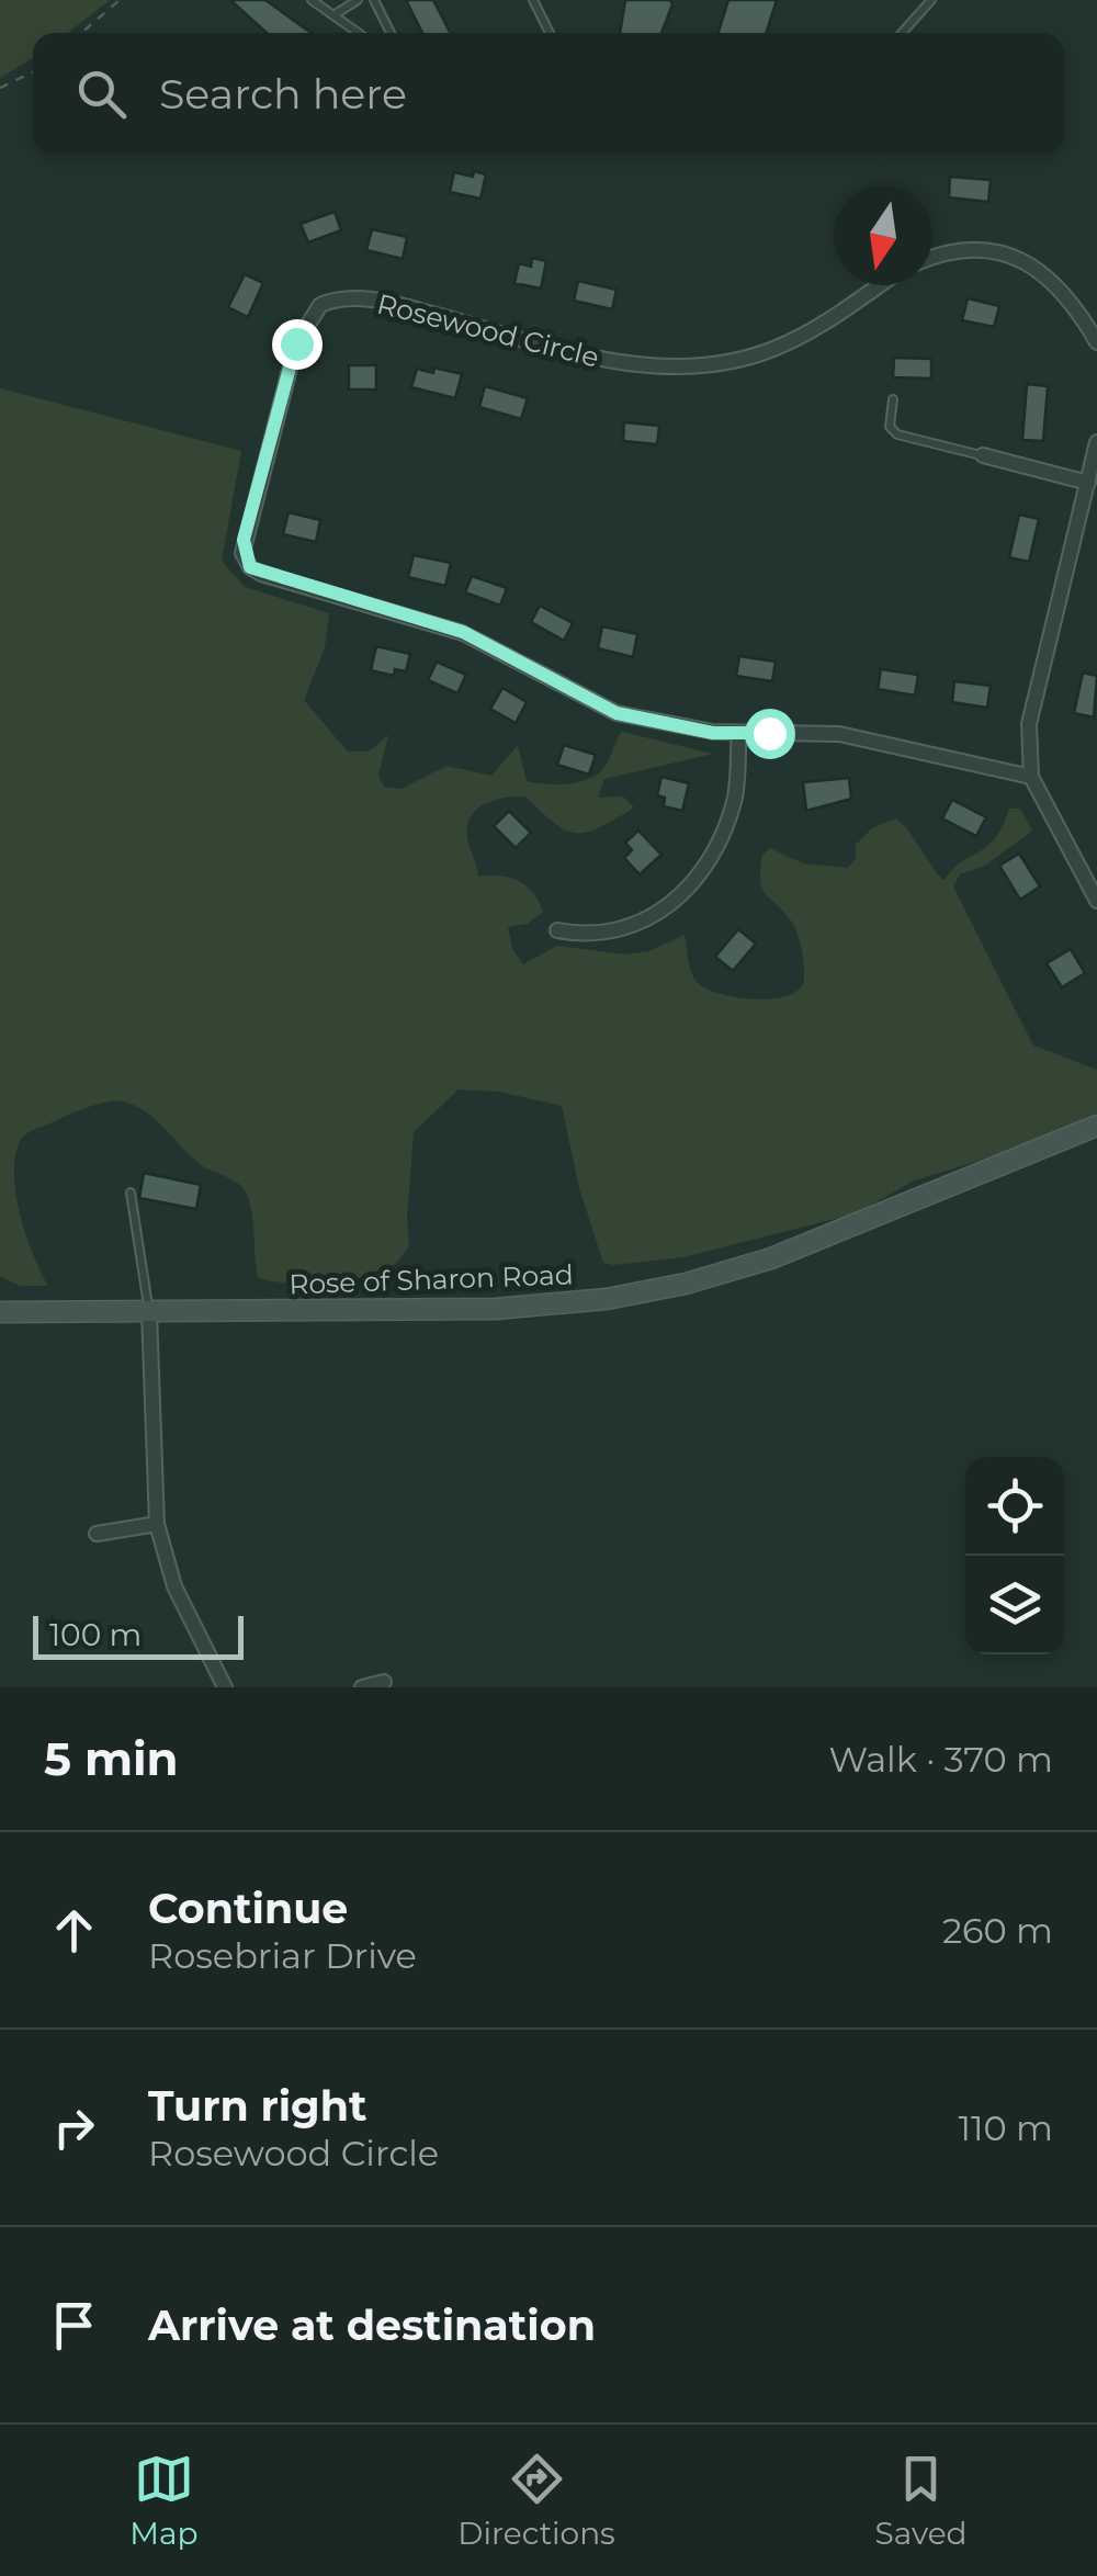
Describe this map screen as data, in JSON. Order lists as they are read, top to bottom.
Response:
{
  "streets": {
    "street": ["Rosewood Circle", "Rose of Sharon Road"]
  },
  "scale_bar": "100 m",
  "north": "bottom",
  "page": {
    "search": "Search here",
    "scale": "100 m",
    "heading": ["5 min", "Walk · 370 m"],
    "list": [
      ["Continue", "Rosebriar Drive", "260 m"],
      ["Turn right", "Rosewood Circle", "110 m"],
      "Arrive at destination"
    ],
    "nav": ["Map", "Directions", "Saved"]
  }
}
